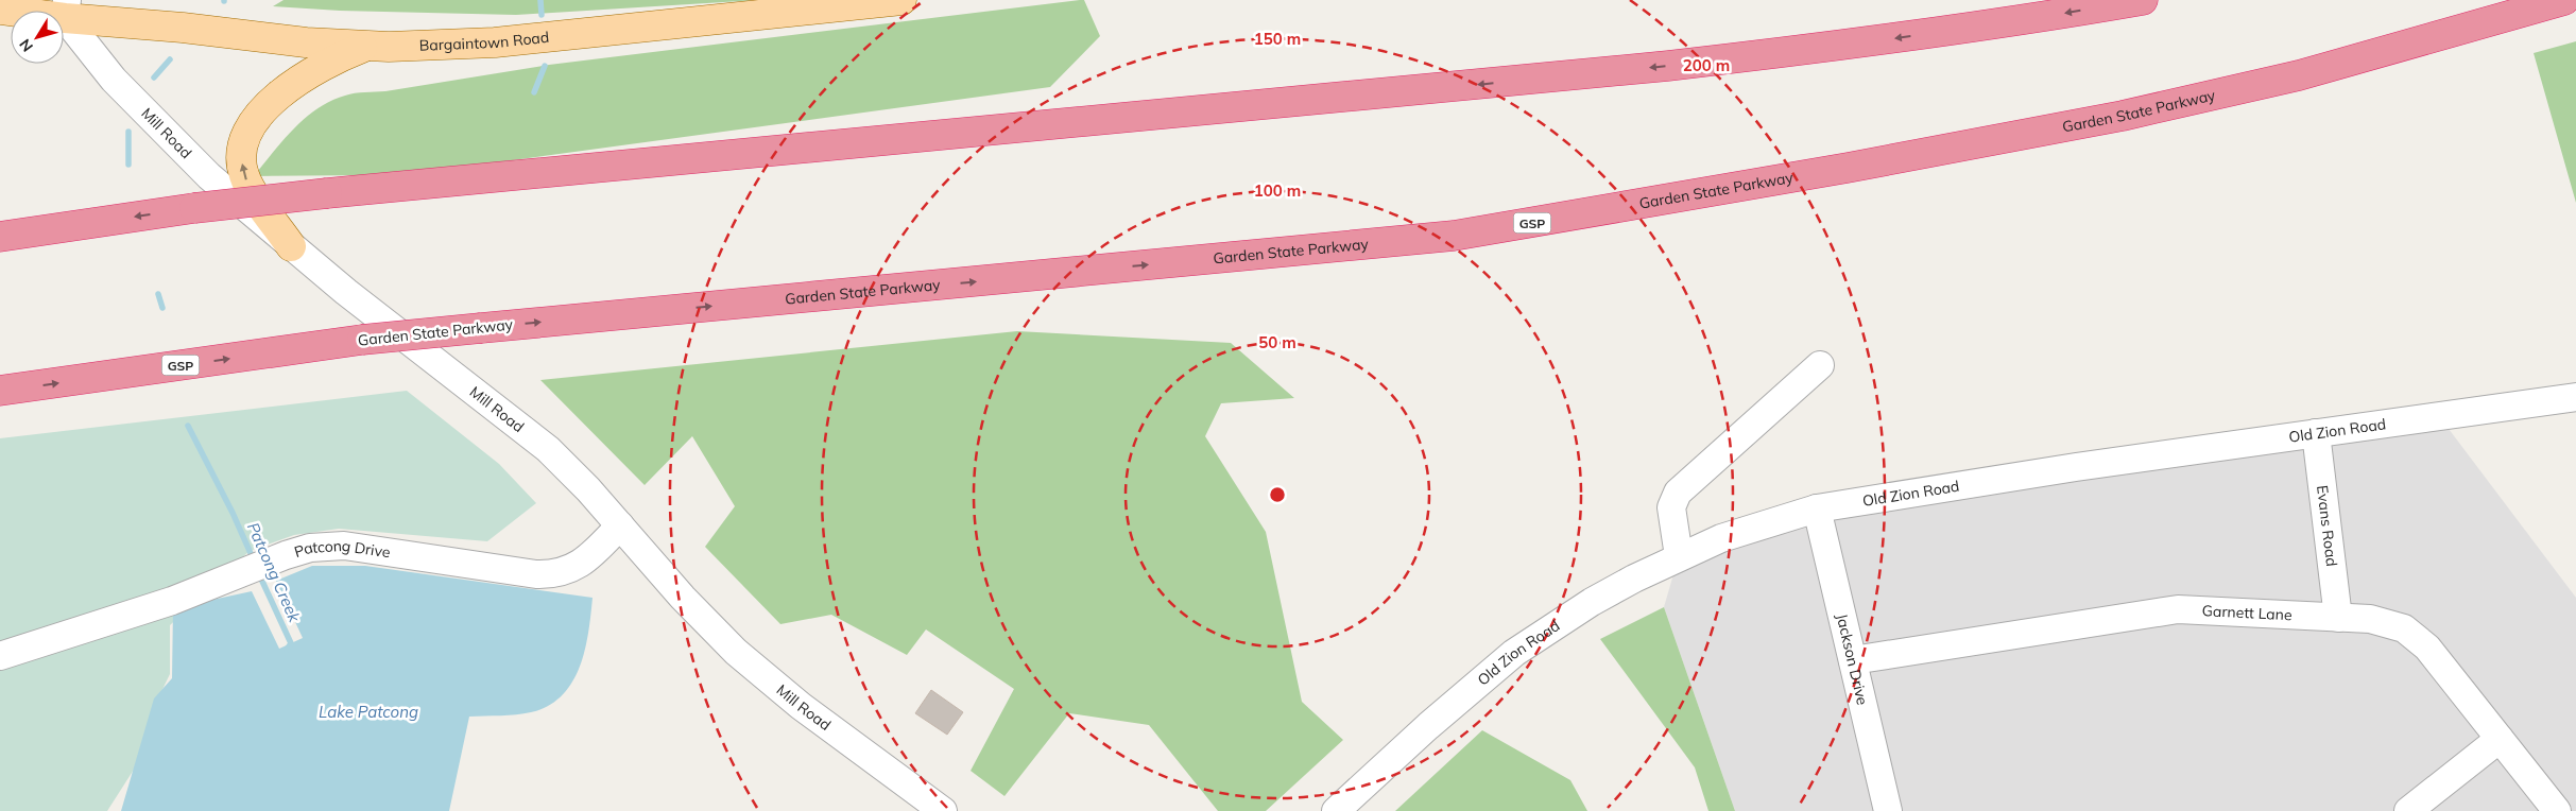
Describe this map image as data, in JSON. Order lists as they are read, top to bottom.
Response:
{
  "streets": {
    "highway": ["Garden State Parkway", "GSP"],
    "main road": ["Bargaintown Road"],
    "street": [
      "Mill Road",
      "Old Zion Road",
      "Evans Road",
      "Patcong Drive",
      "Garnett Lane",
      "Jackson Drive"
    ]
  },
  "crossings": [
    ["Bargaintown Road", "Mill Road"],
    ["Mill Road", "Patcong Drive"],
    ["Old Zion Road", "Evans Road"],
    ["Old Zion Road", "Jackson Drive"],
    ["Evans Road", "Garnett Lane"],
    ["Garnett Lane", "Jackson Drive"]
  ],
  "water": ["Patcong Creek", "Lake Patcong"],
  "north": "bottom left",
  "rings": [
    "150 m",
    "200 m",
    "100 m",
    "50 m"
  ]
}
